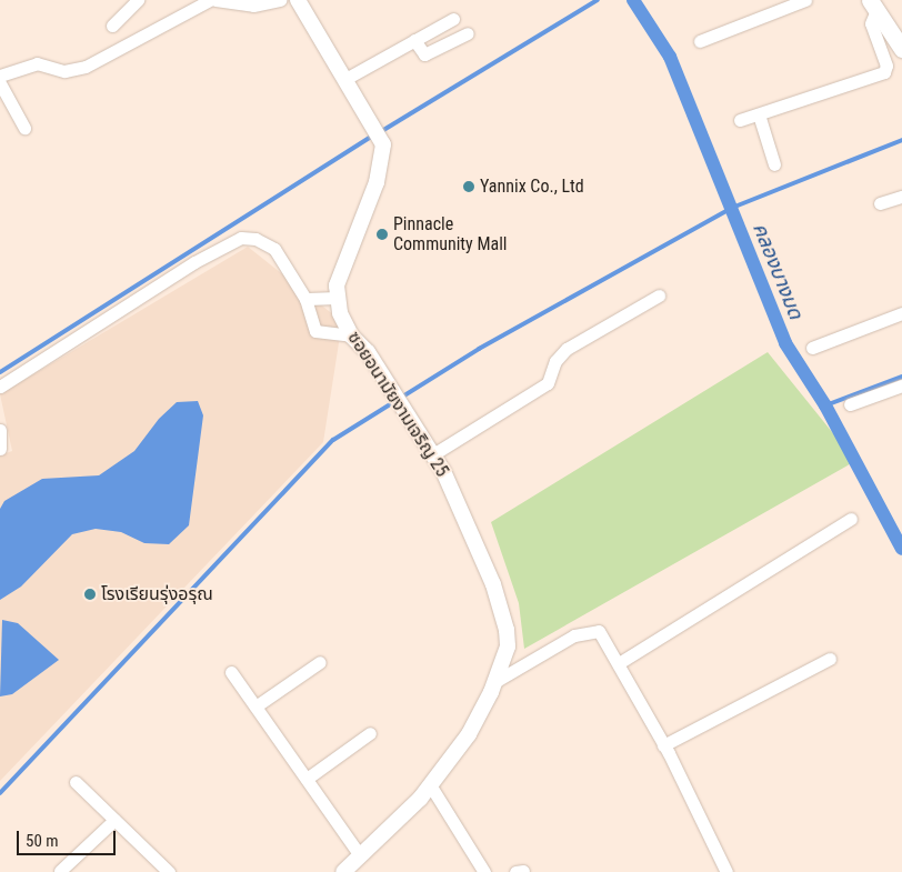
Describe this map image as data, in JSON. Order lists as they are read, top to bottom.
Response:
{
  "streets": {
    "street": ["ซอยอนามัยงามเจริญ 25"]
  },
  "water": ["คลองบางมด"],
  "places": ["Yannix Co., Ltd", "Pinnacle Community Mall", "โรงเรียนรุ่งอรุณ"],
  "scale_bar": "50 m"
}
